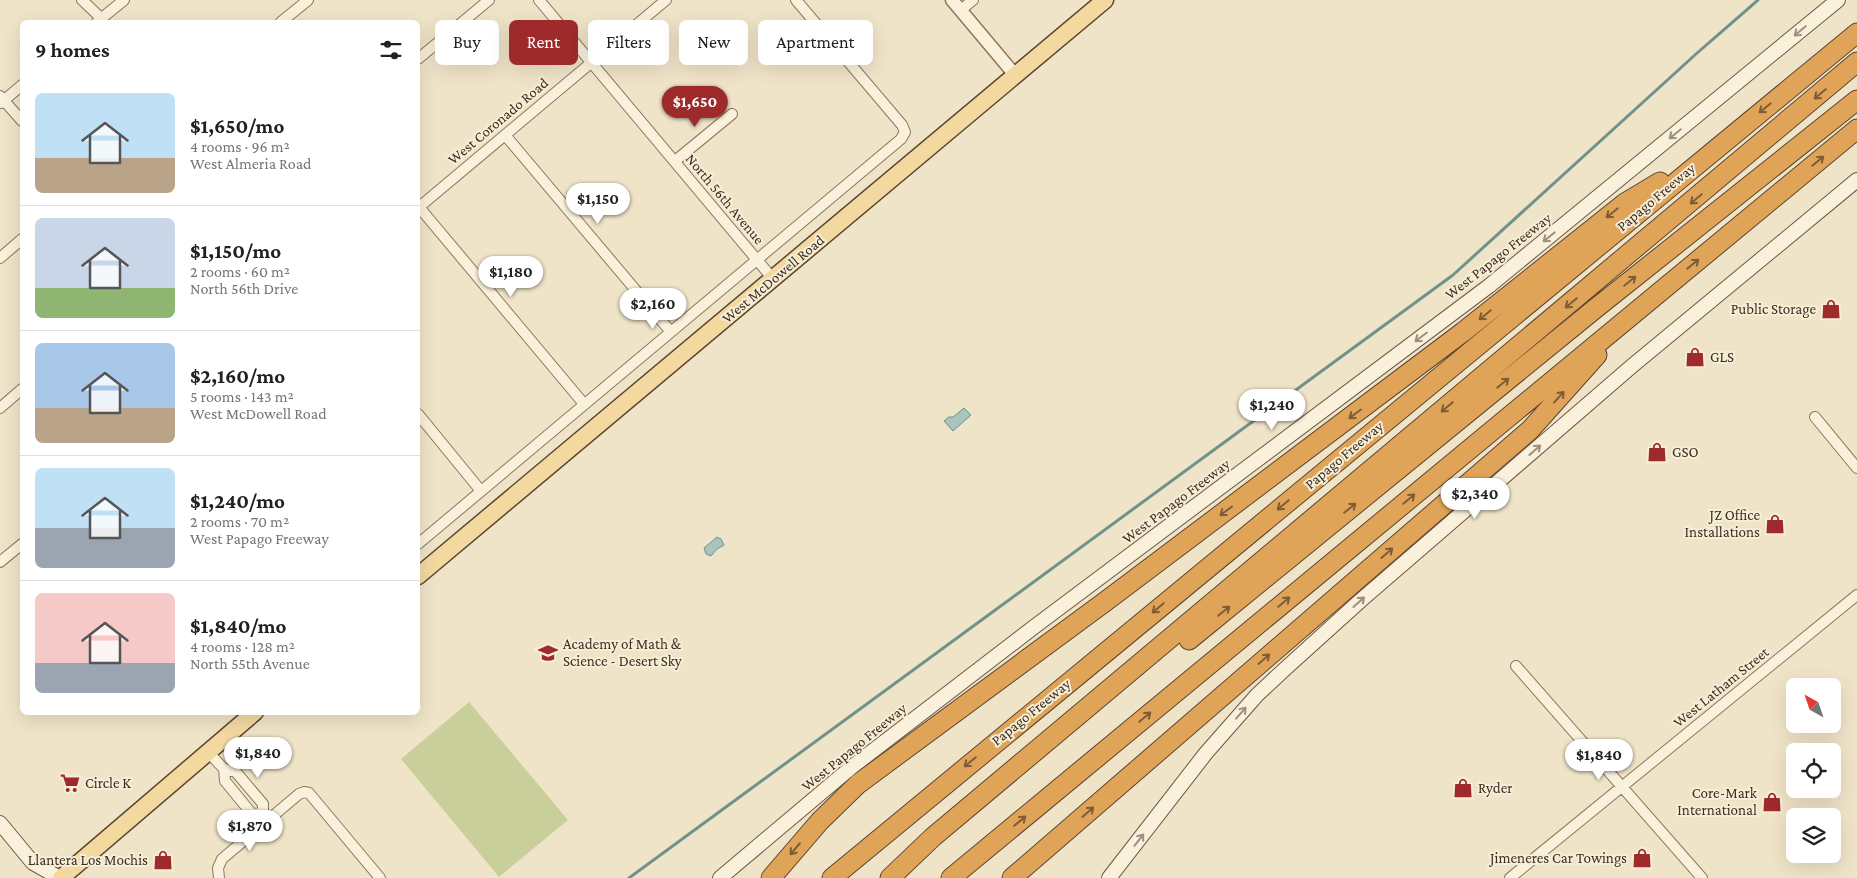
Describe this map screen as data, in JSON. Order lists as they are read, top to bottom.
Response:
{
  "streets": {
    "highway": ["Papago Freeway"],
    "main road": ["West Papago Freeway", "West McDowell Road"],
    "street": ["West Coronado Road", "North 56th Avenue", "West Latham Street"]
  },
  "crossings": [
    ["North 56th Avenue", "West McDowell Road"]
  ],
  "one_way": ["West Papago Freeway"],
  "places": {
    "shop": [
      "Public Storage",
      "GLS",
      "GSO",
      "JZ Office Installations",
      "Ryder",
      "Core-Mark International",
      "Jimeneres Car Towings",
      "Llantera Los Mochis"
    ],
    "school or university": ["Academy of Math & Science - Desert Sky"],
    "supermarket": ["Circle K"]
  },
  "north": "top left",
  "page": {
    "chip": [
      "Buy",
      "Rent",
      "Filters",
      "New",
      "Apartment"
    ],
    "heading": "9 homes",
    "list": [
      {
        "name": "$1,650/mo",
        "note": "4 rooms · 96 m² · West Almeria Road"
      },
      {
        "name": "$1,150/mo",
        "note": "2 rooms · 60 m² · North 56th Drive"
      },
      {
        "name": "$2,160/mo",
        "note": "5 rooms · 143 m² · West McDowell Road"
      },
      {
        "name": "$1,240/mo",
        "note": "2 rooms · 70 m² · West Papago Freeway"
      },
      {
        "name": "$1,840/mo",
        "note": "4 rooms · 128 m² · North 55th Avenue"
      }
    ],
    "price": [
      "$1,650",
      "$1,150",
      "$1,180",
      "$2,160",
      "$1,240",
      "$2,340",
      "$1,840",
      "$1,840",
      "$1,870"
    ]
  }
}
